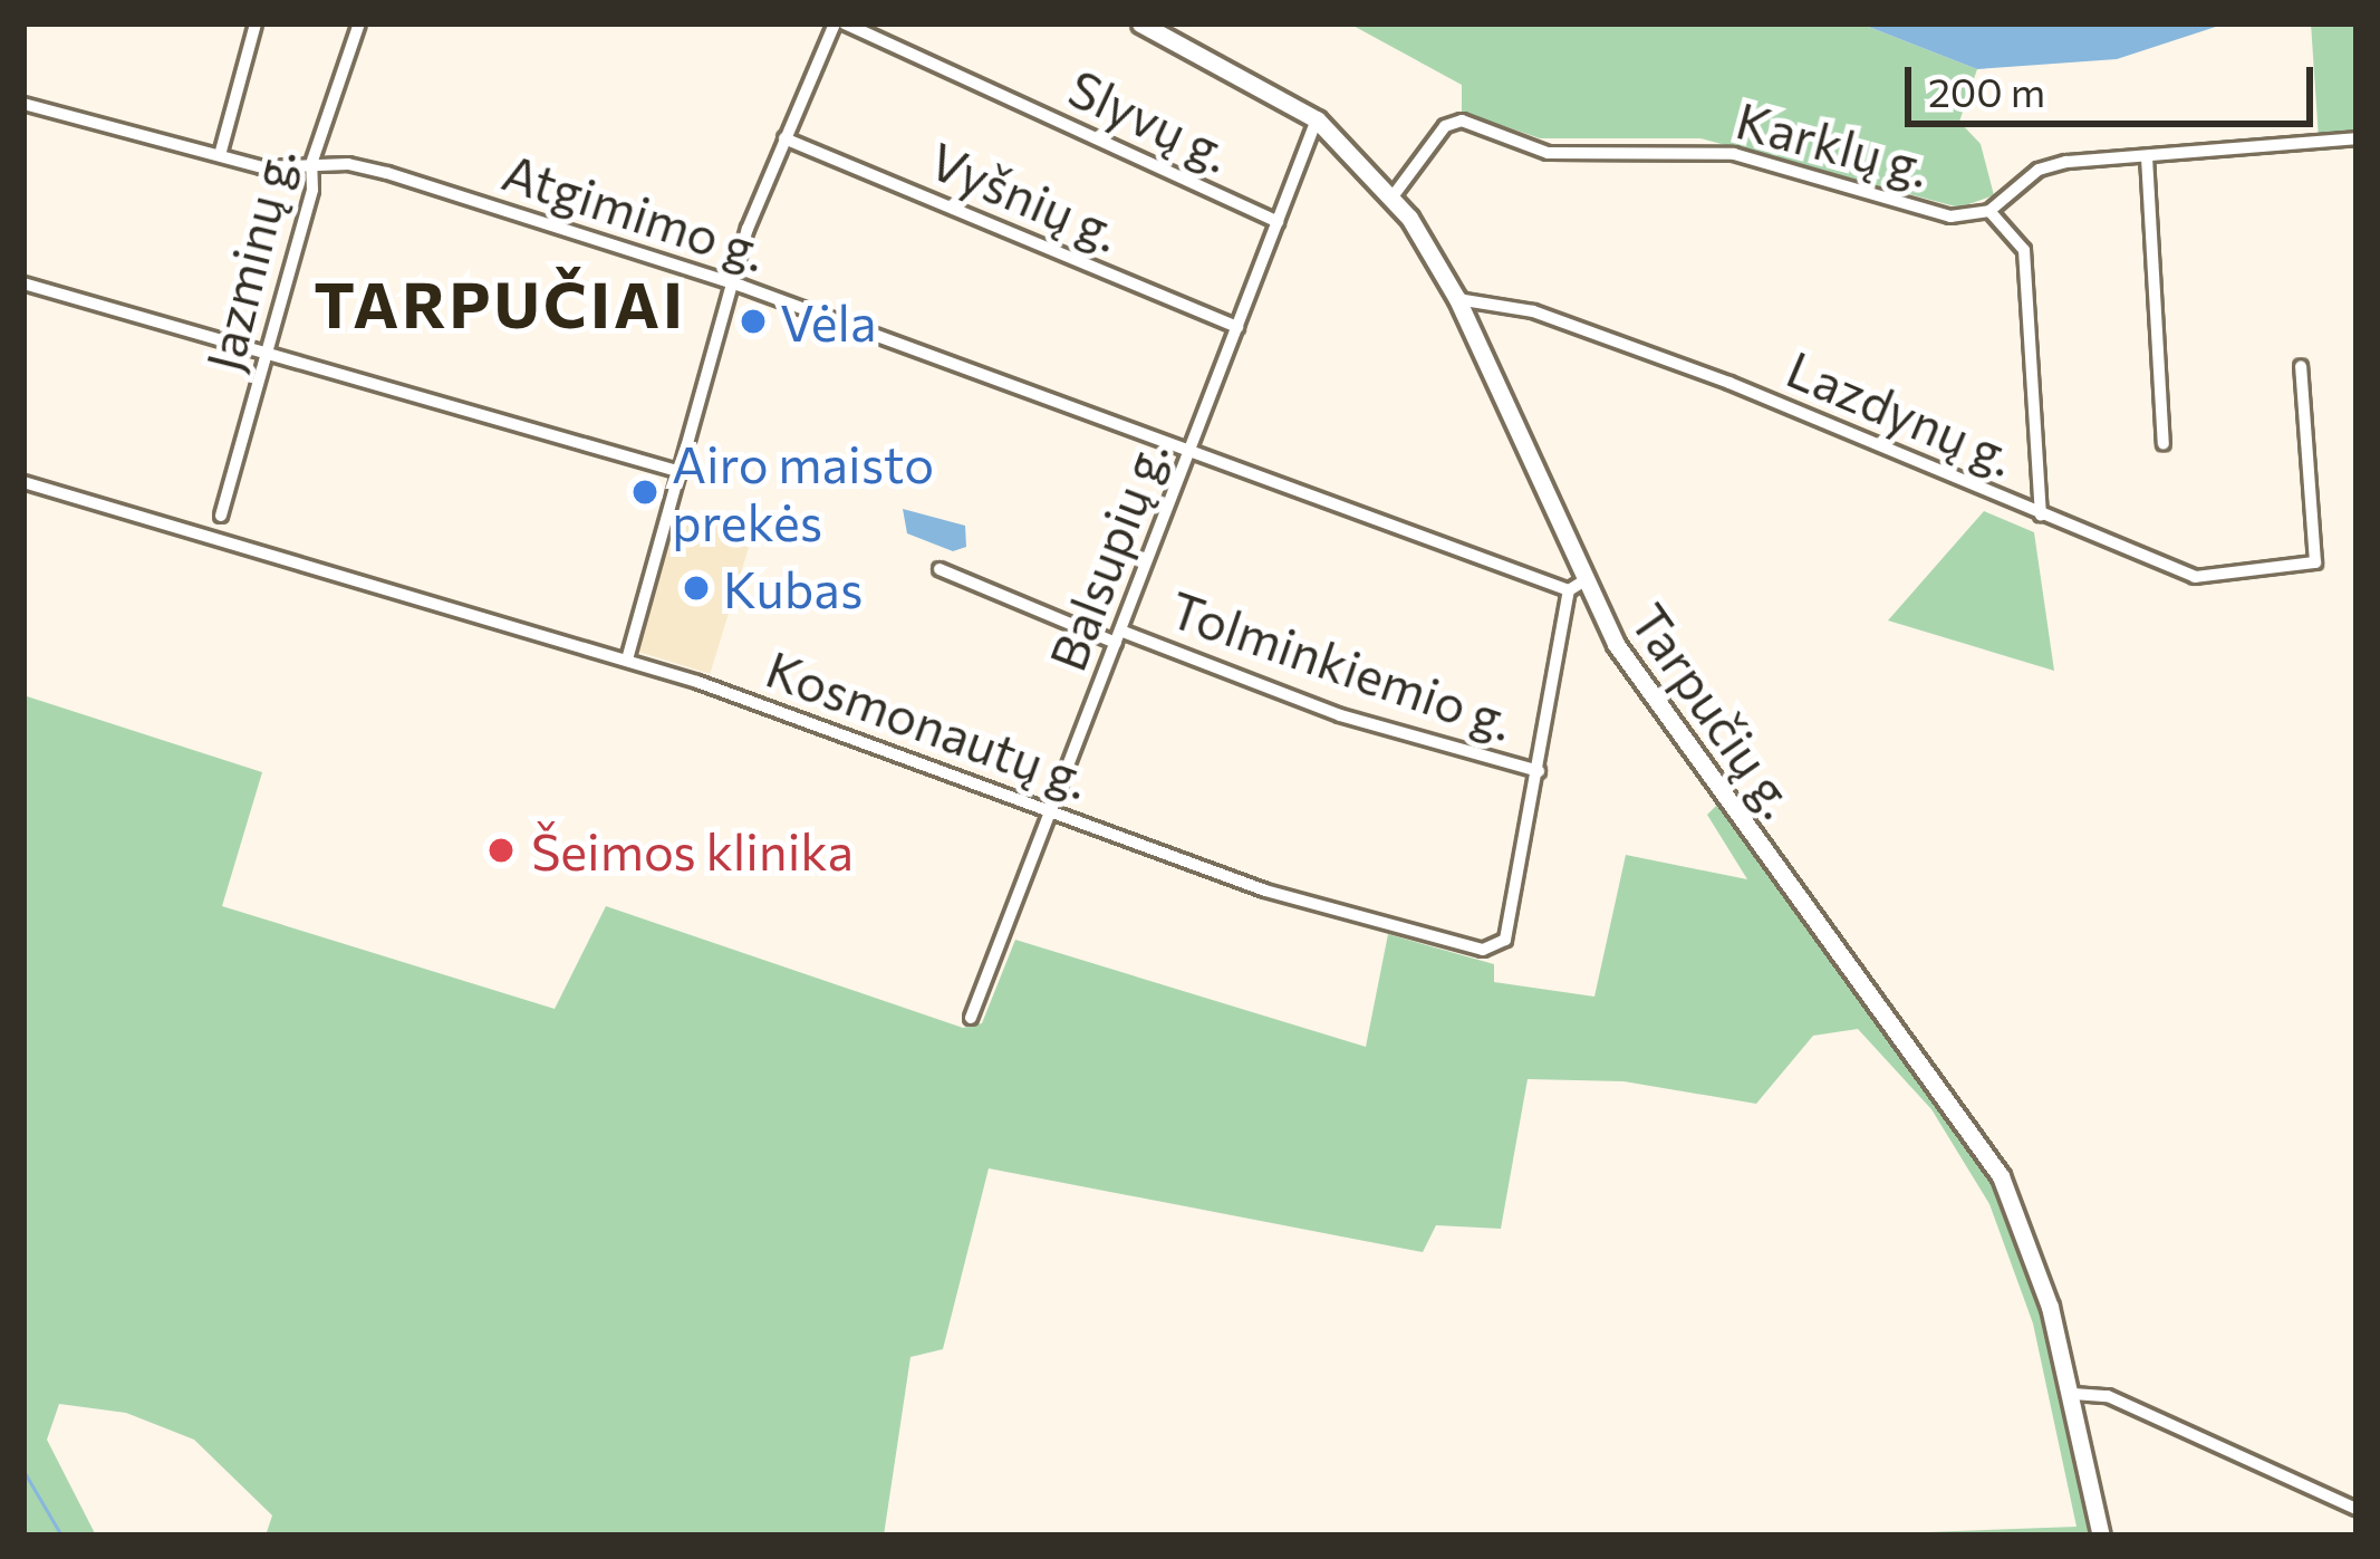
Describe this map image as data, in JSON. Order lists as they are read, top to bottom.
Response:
{
  "streets": {
    "main road": ["Tarpučių g."],
    "street": [
      "Slyvų g.",
      "Karklų g.",
      "Vyšnių g.",
      "Atgimimo g.",
      "Jazminų g.",
      "Lazdynų g.",
      "Balsupių g.",
      "Tolminkiemio g.",
      "Kosmonautų g."
    ]
  },
  "crossings": [
    ["Slyvų g.", "Balsupių g."],
    ["Karklų g.", "Tarpučių g."],
    ["Vyšnių g.", "Balsupių g."],
    ["Atgimimo g.", "Jazminų g."],
    ["Atgimimo g.", "Balsupių g."],
    ["Atgimimo g.", "Tarpučių g."],
    ["Lazdynų g.", "Tarpučių g."],
    ["Balsupių g.", "Tolminkiemio g."],
    ["Balsupių g.", "Tarpučių g."],
    ["Balsupių g.", "Kosmonautų g."],
    ["Tolminkiemio g.", "Kosmonautų g."]
  ],
  "districts": ["TARPUČIAI"],
  "places": [
    "Vėla",
    "Airo maisto prekės",
    "Kubas",
    "Šeimos klinika"
  ],
  "scale_bar": "200 m"
}
